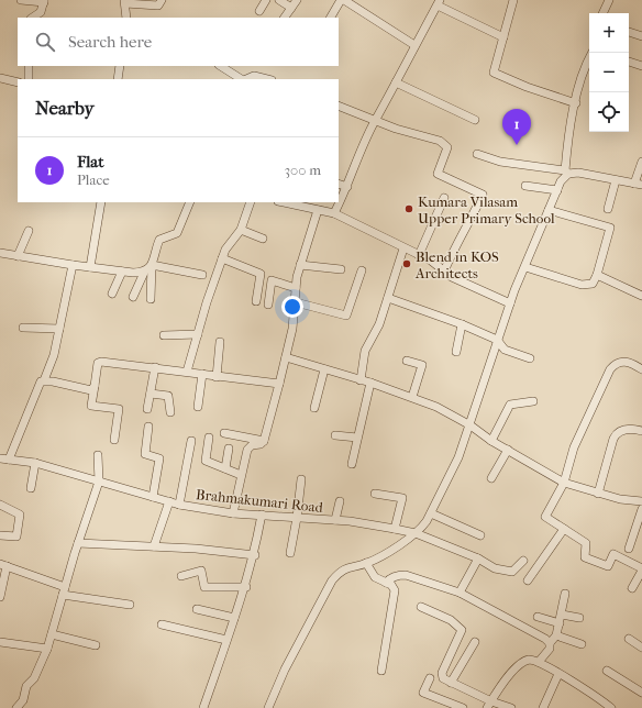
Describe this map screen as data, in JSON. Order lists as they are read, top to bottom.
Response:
{
  "streets": {
    "street": ["Brahmakumari Road"]
  },
  "places": ["Kumara Vilasam Upper Primary School", "Blend in KOS Architects"],
  "page": {
    "map_buttons": ["+", "−"],
    "search": "Search here",
    "heading": "Nearby",
    "pins": "1",
    "list": [
      {
        "mark": "1",
        "name": "Flat",
        "note": "Place",
        "value": "300 m"
      }
    ]
  }
}
